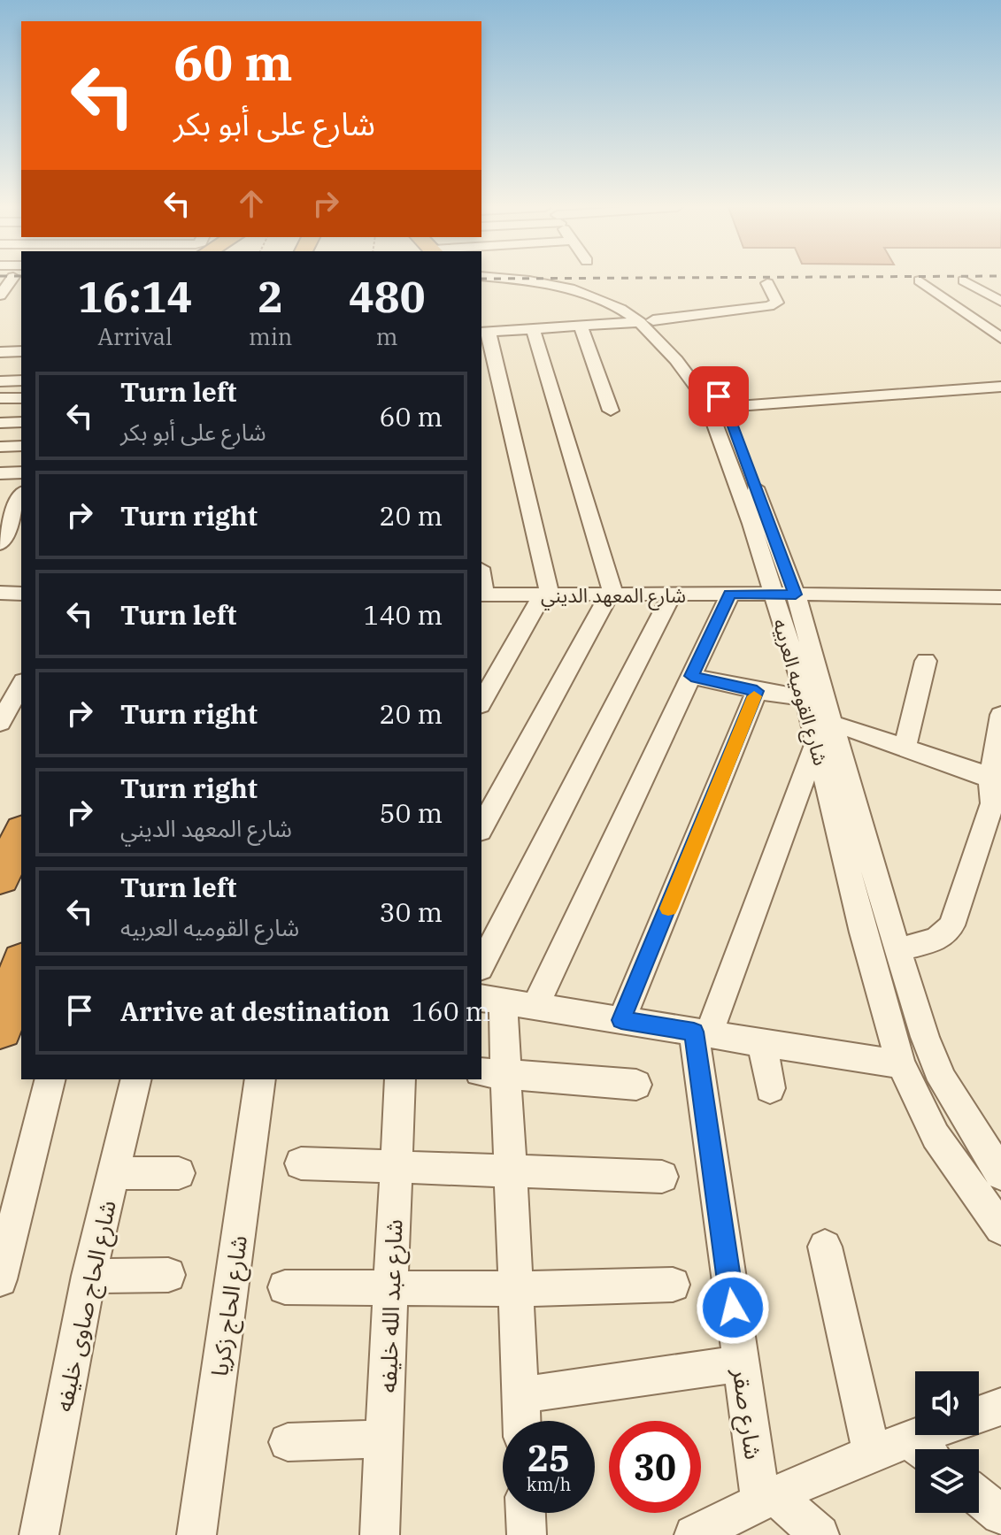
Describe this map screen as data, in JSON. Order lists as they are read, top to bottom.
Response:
{
  "streets": {
    "street": [
      "شارع المعهد الديني",
      "شارع القوميه العربيه",
      "شارع الحاج صاوى خليفه",
      "شارع الحاج زكريا",
      "شارع عبد الله خليفه",
      "شارع صقر"
    ]
  },
  "crossings": [
    ["شارع المعهد الديني", "شارع القوميه العربيه"]
  ],
  "page": {
    "turn": ["60 m", "شارع على أبو بكر"],
    "eta": [
      "16:14",
      "Arrival",
      "2",
      "min",
      "480",
      "m"
    ],
    "list": [
      {
        "name": "Turn left",
        "note": "شارع على أبو بكر",
        "value": "60 m"
      },
      {
        "name": "Turn right",
        "value": "20 m"
      },
      {
        "name": "Turn left",
        "value": "140 m"
      },
      {
        "name": "Turn right",
        "value": "20 m"
      },
      {
        "name": "Turn right",
        "note": "شارع المعهد الديني",
        "value": "50 m"
      },
      {
        "name": "Turn left",
        "note": "شارع القوميه العربيه",
        "value": "30 m"
      },
      {
        "name": "Arrive at destination",
        "value": "160 m"
      }
    ],
    "speed": "25 km/h",
    "limit": "30"
  }
}
